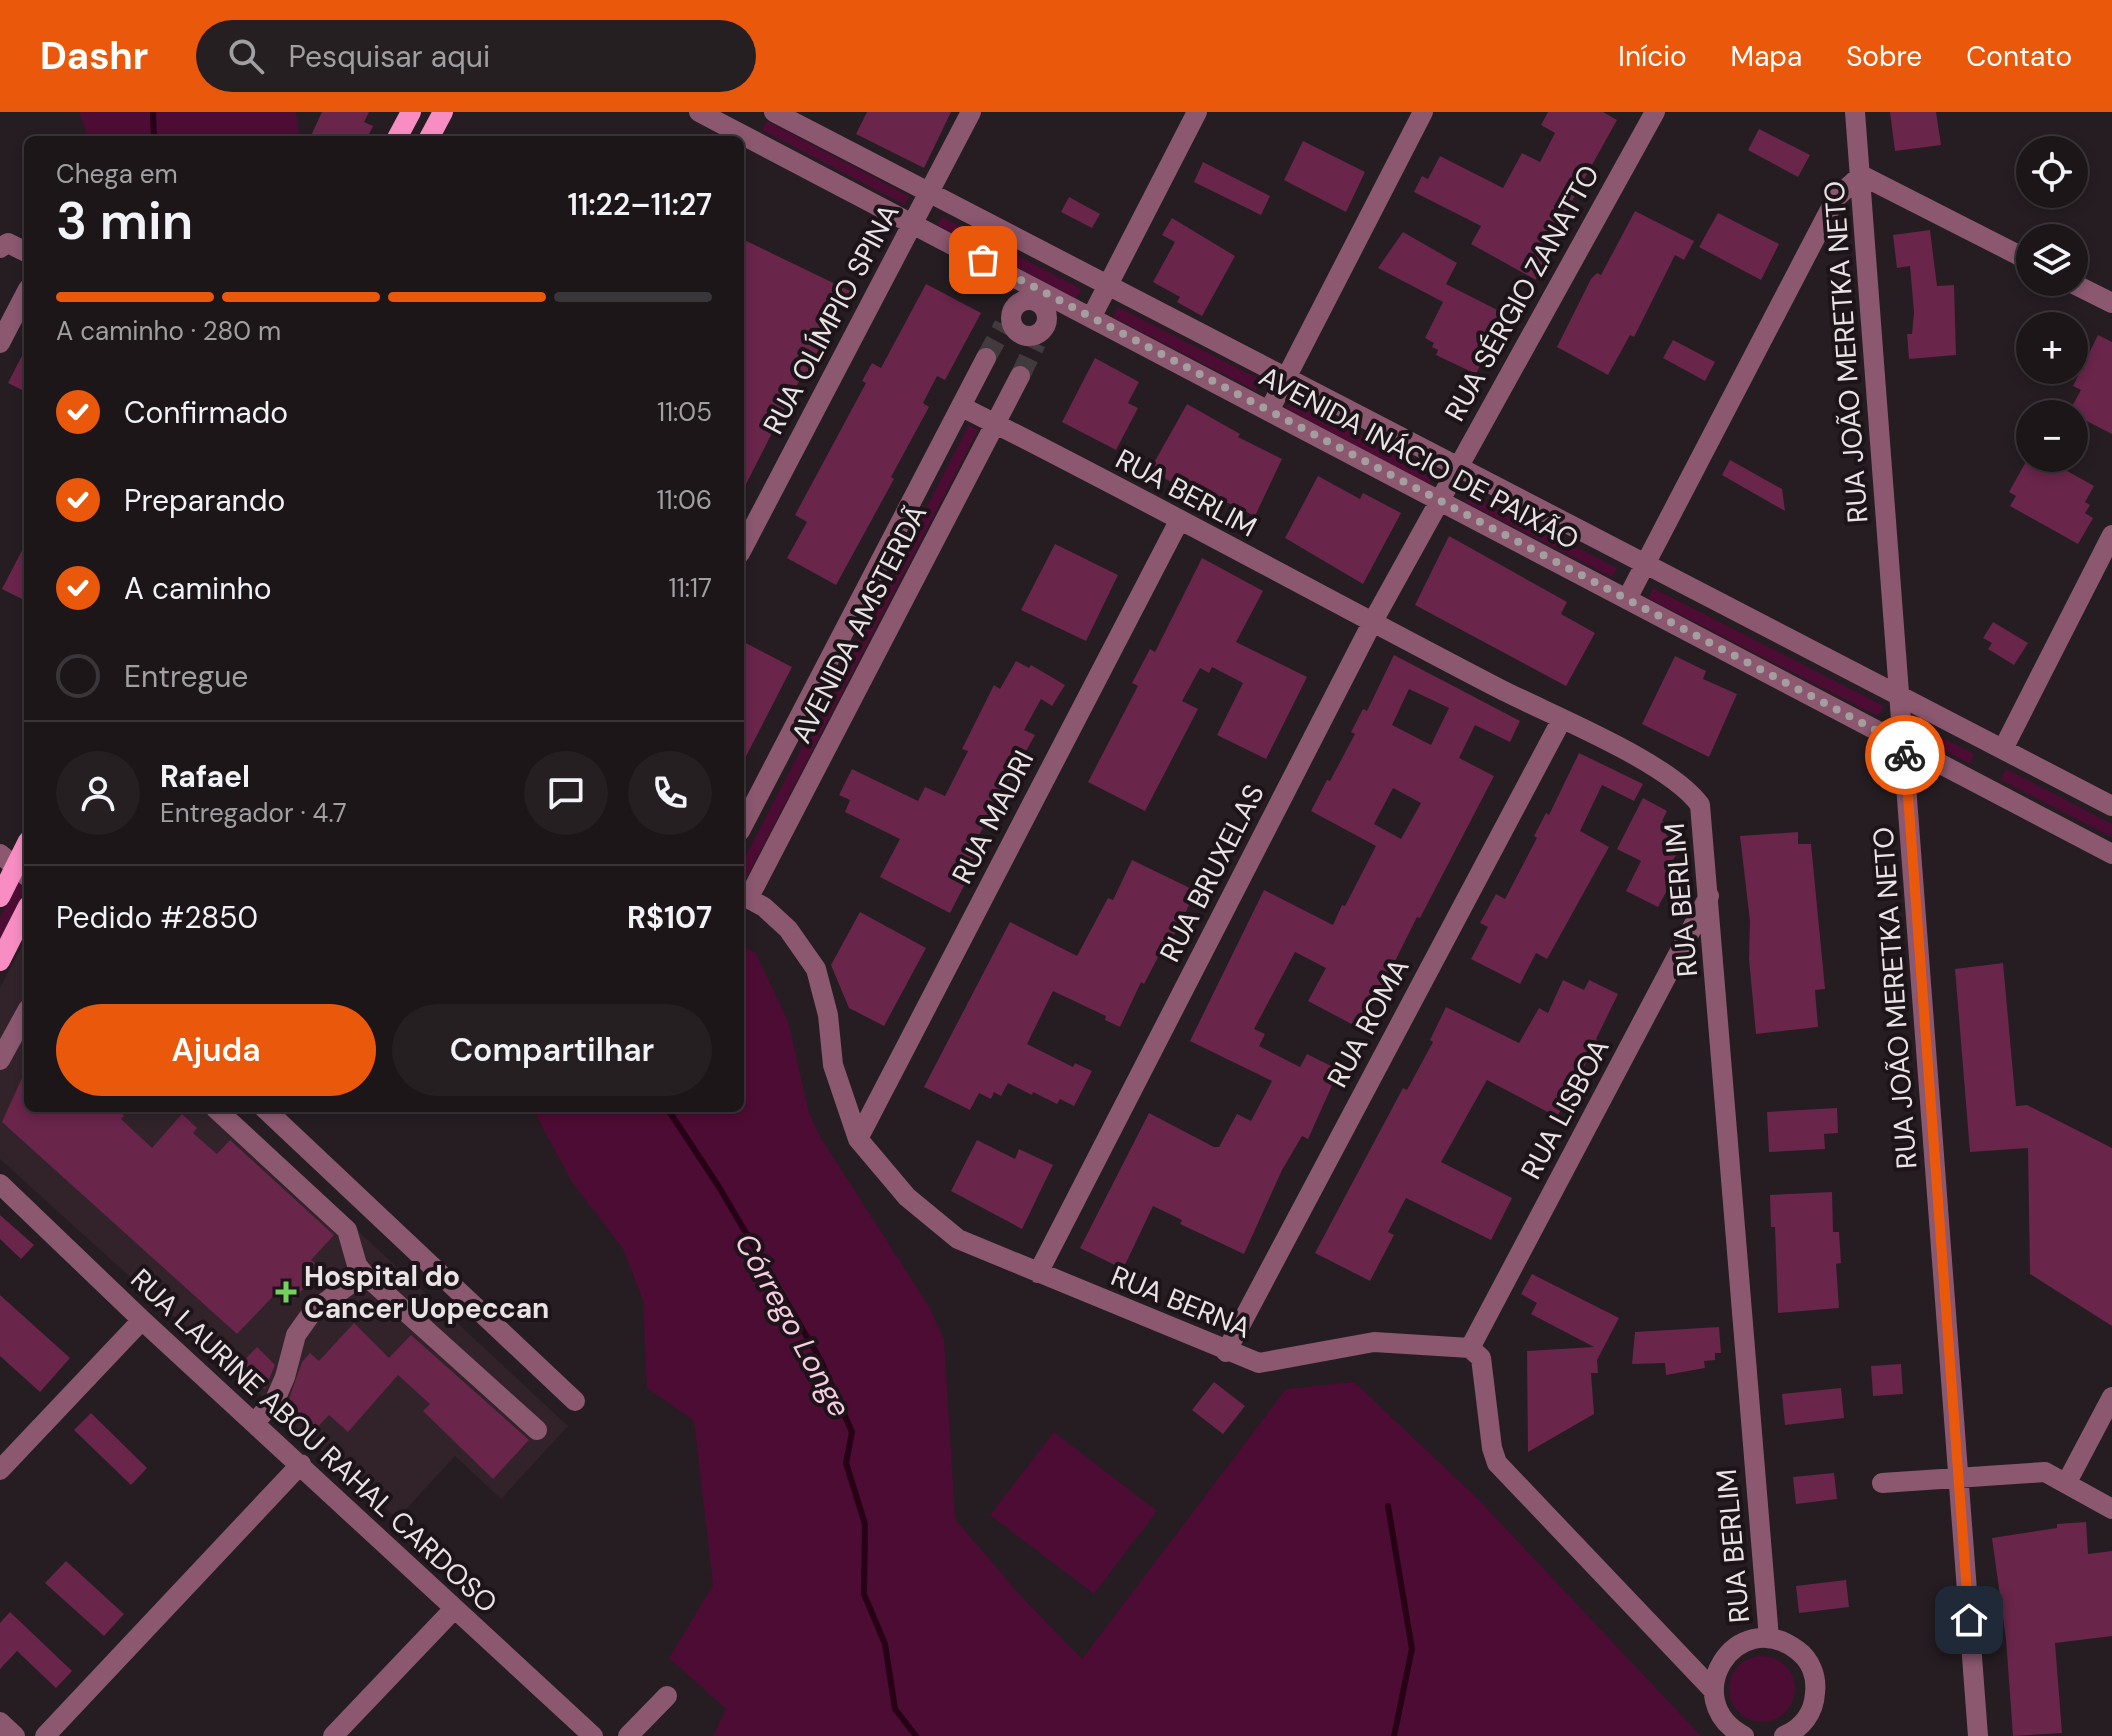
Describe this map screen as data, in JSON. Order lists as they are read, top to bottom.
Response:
{
  "streets": {
    "street": [
      "RUA SÉRGIO ZANATTO",
      "RUA OLÍMPIO SPINA",
      "RUA JOÃO MERETKA NETO",
      "AVENIDA INÁCIO DE PAIXÃO",
      "RUA BERLIM",
      "AVENIDA AMSTERDÃ",
      "RUA MADRI",
      "RUA BRUXELAS",
      "RUA ROMA",
      "RUA LISBOA",
      "RUA BERNA",
      "RUA LAURINE ABOU RAHAL CARDOSO"
    ]
  },
  "crossings": [
    ["RUA SÉRGIO ZANATTO", "AVENIDA INÁCIO DE PAIXÃO"],
    ["RUA SÉRGIO ZANATTO", "RUA BRUXELAS"],
    ["RUA OLÍMPIO SPINA", "AVENIDA INÁCIO DE PAIXÃO"],
    ["RUA JOÃO MERETKA NETO", "AVENIDA INÁCIO DE PAIXÃO"],
    ["AVENIDA INÁCIO DE PAIXÃO", "RUA BRUXELAS"],
    ["RUA BERLIM", "AVENIDA AMSTERDÃ"],
    ["RUA BERLIM", "RUA MADRI"],
    ["RUA BERLIM", "RUA BRUXELAS"],
    ["RUA BERLIM", "RUA ROMA"],
    ["RUA BERLIM", "RUA LISBOA"],
    ["AVENIDA AMSTERDÃ", "RUA BERNA"],
    ["RUA MADRI", "RUA BERNA"],
    ["RUA BRUXELAS", "RUA BERNA"],
    ["RUA ROMA", "RUA BERNA"],
    ["RUA LISBOA", "RUA BERNA"]
  ],
  "water": ["Córrego Longe"],
  "places": {
    "health": ["Hospital do Cancer Uopeccan"]
  },
  "page": {
    "header": "Dashr",
    "search": "Pesquisar aqui",
    "nav": [
      "Início",
      "Mapa",
      "Sobre",
      "Contato"
    ],
    "map_buttons": ["+", "−"],
    "heading": ["3 min", "Chega em", "11:22–11:27"],
    "panel": [
      "Rafael",
      "Entregador · 4.7",
      "Pedido #2850",
      "R$107"
    ],
    "bar": "A caminho · 280 m",
    "list": [
      ["Confirmado", "11:05"],
      ["Preparando", "11:06"],
      ["A caminho", "11:17"],
      "Entregue"
    ],
    "buttons": ["Ajuda", "Compartilhar"]
  }
}
